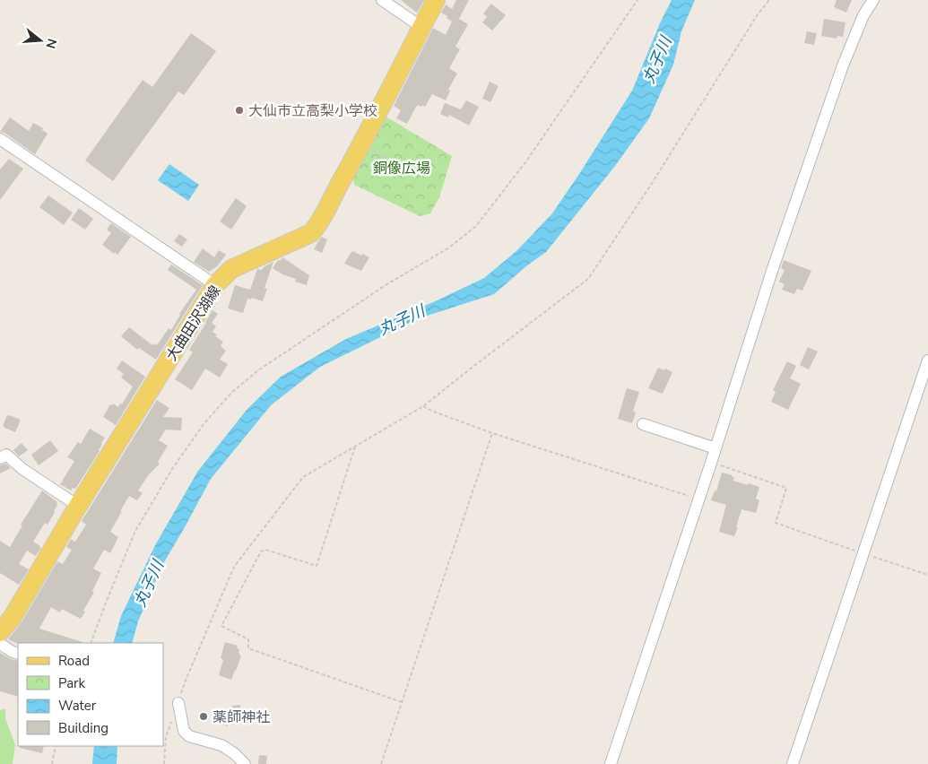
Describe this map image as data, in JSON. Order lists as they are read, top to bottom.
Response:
{
  "streets": {
    "main road": ["大曲田沢湖線"]
  },
  "water": ["丸子川"],
  "parks": ["銅像広場"],
  "places": ["大仙市立高梨小学校", "薬師神社"],
  "legend": [
    "Road",
    "Park",
    "Water",
    "Building"
  ],
  "north": "right"
}
